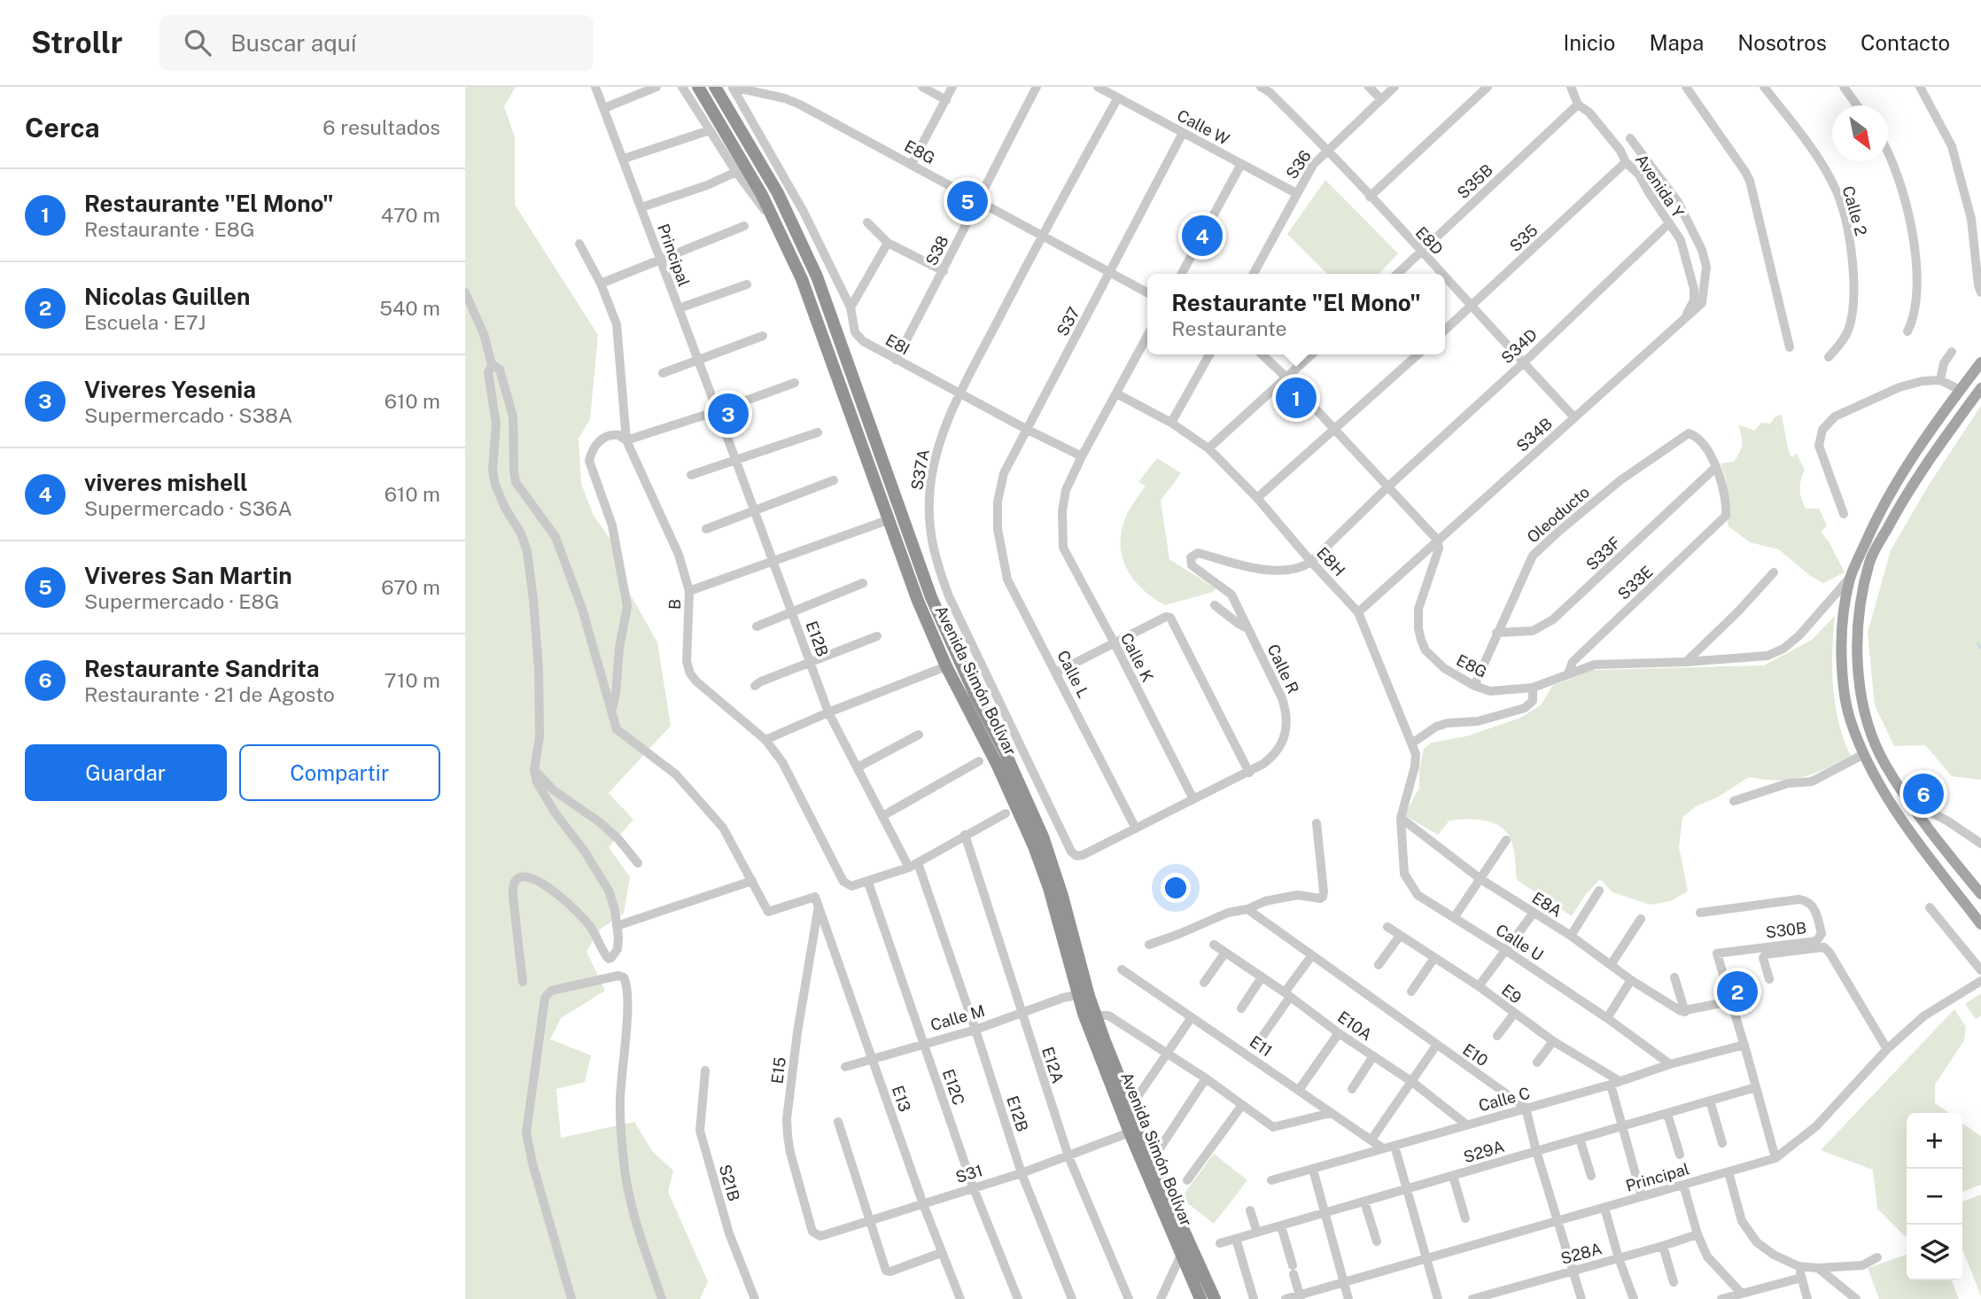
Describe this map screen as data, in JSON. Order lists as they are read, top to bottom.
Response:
{
  "streets": {
    "highway": ["Avenida Simón Bolívar"],
    "street": [
      "Calle W",
      "E8G",
      "S36",
      "S35B",
      "Avenida Y",
      "Calle 2",
      "S35",
      "E8D",
      "S38",
      "Principal",
      "S37",
      "E8I",
      "S34D",
      "S34B",
      "S37A",
      "Oleoducto",
      "S33F",
      "E8H",
      "S33E",
      "B",
      "E12B",
      "Calle K",
      "Calle R",
      "Calle L",
      "E8A",
      "S30B",
      "Calle U",
      "E9",
      "Calle M",
      "E10A",
      "E11",
      "E10",
      "E12A",
      "E15",
      "E12C",
      "E13",
      "Calle C",
      "S29A",
      "S31",
      "S21B",
      "S28A"
    ]
  },
  "crossings": [
    ["Calle W", "S36"],
    ["Calle W", "S37"],
    ["Calle W", "S37A"],
    ["E8G", "S38"],
    ["E8G", "S37"],
    ["E8G", "E8I"],
    ["E8G", "S34B"],
    ["E8G", "S37A"],
    ["E8G", "Oleoducto"],
    ["E8G", "S33E"],
    ["S36", "E8D"],
    ["S35B", "Avenida Y"],
    ["S35B", "E8D"],
    ["Avenida Y", "S35"],
    ["Avenida Y", "S34D"],
    ["Avenida Y", "S34B"],
    ["S35", "E8D"],
    ["E8D", "S34D"],
    ["E8D", "S34B"],
    ["S38", "E8I"],
    ["Principal", "E12B"],
    ["S37", "E8I"],
    ["S37", "Calle L"],
    ["E8I", "S37A"],
    ["E8I", "Calle K"],
    ["S34D", "E8H"],
    ["S34D", "Calle R"],
    ["S34B", "E8H"],
    ["S37A", "Calle R"],
    ["Oleoducto", "S33F"],
    ["Oleoducto", "S33E"],
    ["S33F", "S33E"],
    ["E8H", "Calle K"],
    ["E8H", "Calle R"],
    ["E8H", "E8A"],
    ["E8H", "Calle U"],
    ["B", "E12C"],
    ["E12B", "Calle M"],
    ["E12B", "S31"],
    ["Calle K", "Calle R"],
    ["Calle R", "Calle L"],
    ["Avenida Simón Bolívar", "Calle M"],
    ["Avenida Simón Bolívar", "S31"],
    ["E8A", "Calle U"],
    ["Calle U", "Calle C"],
    ["E9", "Calle C"],
    ["Calle M", "E12A"],
    ["Calle M", "E12C"],
    ["Calle M", "E13"],
    ["E10A", "Calle C"],
    ["E11", "Calle C"],
    ["E10", "Calle C"],
    ["E12A", "S31"],
    ["E15", "E13"],
    ["E15", "S31"],
    ["E12C", "S31"],
    ["E13", "S31"]
  ],
  "north": "bottom right",
  "page": {
    "header": "Strollr",
    "search": "Buscar aquí",
    "nav": [
      "Inicio",
      "Mapa",
      "Nosotros",
      "Contacto"
    ],
    "heading": ["Cerca", "6 resultados"],
    "list": [
      {
        "mark": "1",
        "name": "Restaurante \"El Mono\"",
        "note": "Restaurante · E8G",
        "value": "470 m"
      },
      {
        "mark": "2",
        "name": "Nicolas Guillen",
        "note": "Escuela · E7J",
        "value": "540 m"
      },
      {
        "mark": "3",
        "name": "Viveres Yesenia",
        "note": "Supermercado · S38A",
        "value": "610 m"
      },
      {
        "mark": "4",
        "name": "viveres mishell",
        "note": "Supermercado · S36A",
        "value": "610 m"
      },
      {
        "mark": "5",
        "name": "Viveres San Martin",
        "note": "Supermercado · E8G",
        "value": "670 m"
      },
      {
        "mark": "6",
        "name": "Restaurante Sandrita",
        "note": "Restaurante · 21 de Agosto",
        "value": "710 m"
      }
    ],
    "pins": [
      "5",
      "4",
      "1",
      "3",
      "6",
      "2"
    ],
    "popup": ["Restaurante \"El Mono\"", "Restaurante"],
    "buttons": ["Guardar", "Compartir"],
    "map_buttons": ["+", "−"]
  }
}
